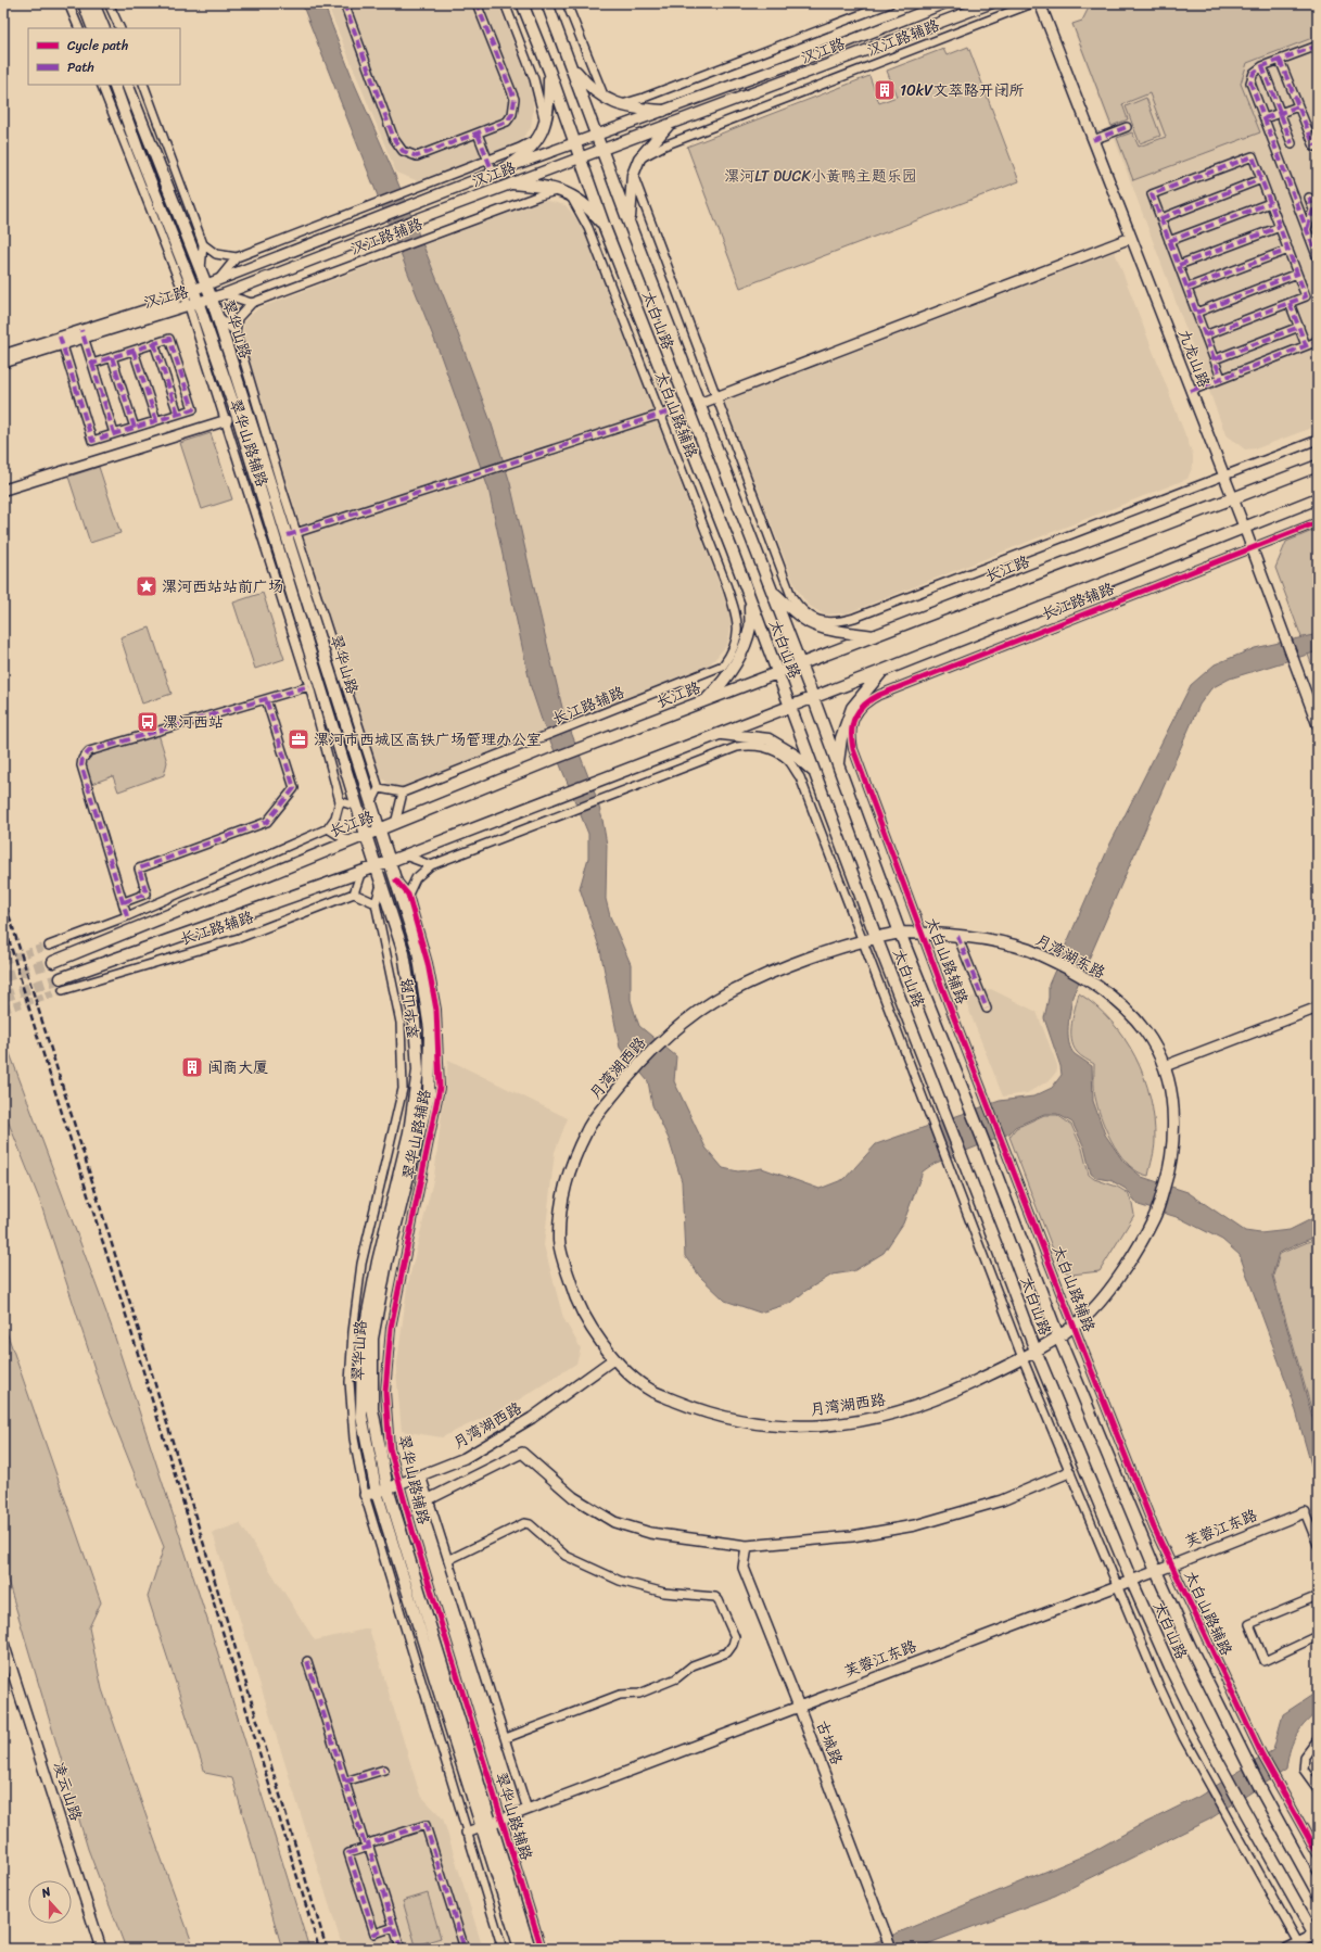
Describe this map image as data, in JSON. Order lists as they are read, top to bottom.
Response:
{
  "streets": {
    "main road": [
      "太白山路",
      "翠华山路",
      "长江路",
      "月湾湖东路",
      "月湾湖西路"
    ],
    "street": [
      "汉江路辅路",
      "汉江路",
      "九龙山路",
      "太白山路辅路",
      "翠华山路辅路",
      "长江路辅路",
      "芙蓉江东路",
      "古城路",
      "凌云山路"
    ]
  },
  "crossings": [
    ["汉江路辅路", "太白山路辅路"],
    ["汉江路", "太白山路"],
    ["汉江路", "翠华山路"],
    ["汉江路", "翠华山路辅路"],
    ["太白山路", "长江路"],
    ["太白山路", "月湾湖东路"],
    ["太白山路", "月湾湖西路"],
    ["太白山路", "芙蓉江东路"],
    ["翠华山路", "翠华山路辅路"],
    ["翠华山路", "长江路"],
    ["翠华山路", "月湾湖西路"],
    ["翠华山路", "芙蓉江东路"],
    ["九龙山路", "长江路"],
    ["九龙山路", "长江路辅路"],
    ["太白山路辅路", "长江路辅路"],
    ["太白山路辅路", "月湾湖东路"],
    ["太白山路辅路", "芙蓉江东路"],
    ["翠华山路辅路", "月湾湖西路"],
    ["翠华山路辅路", "芙蓉江东路"],
    ["月湾湖东路", "月湾湖西路"],
    ["芙蓉江东路", "古城路"]
  ],
  "parks": ["漯河LT DUCK小黄鸭主题乐园"],
  "places": {
    "building": ["10kV文萃路开闭所", "闽商大厦"],
    "place": ["漯河西站站前广场"],
    "bus stop": ["漯河西站"],
    "office": ["漯河市西城区高铁广场管理办公室"]
  },
  "legend": ["Cycle path", "Path"],
  "north": "top"
}
